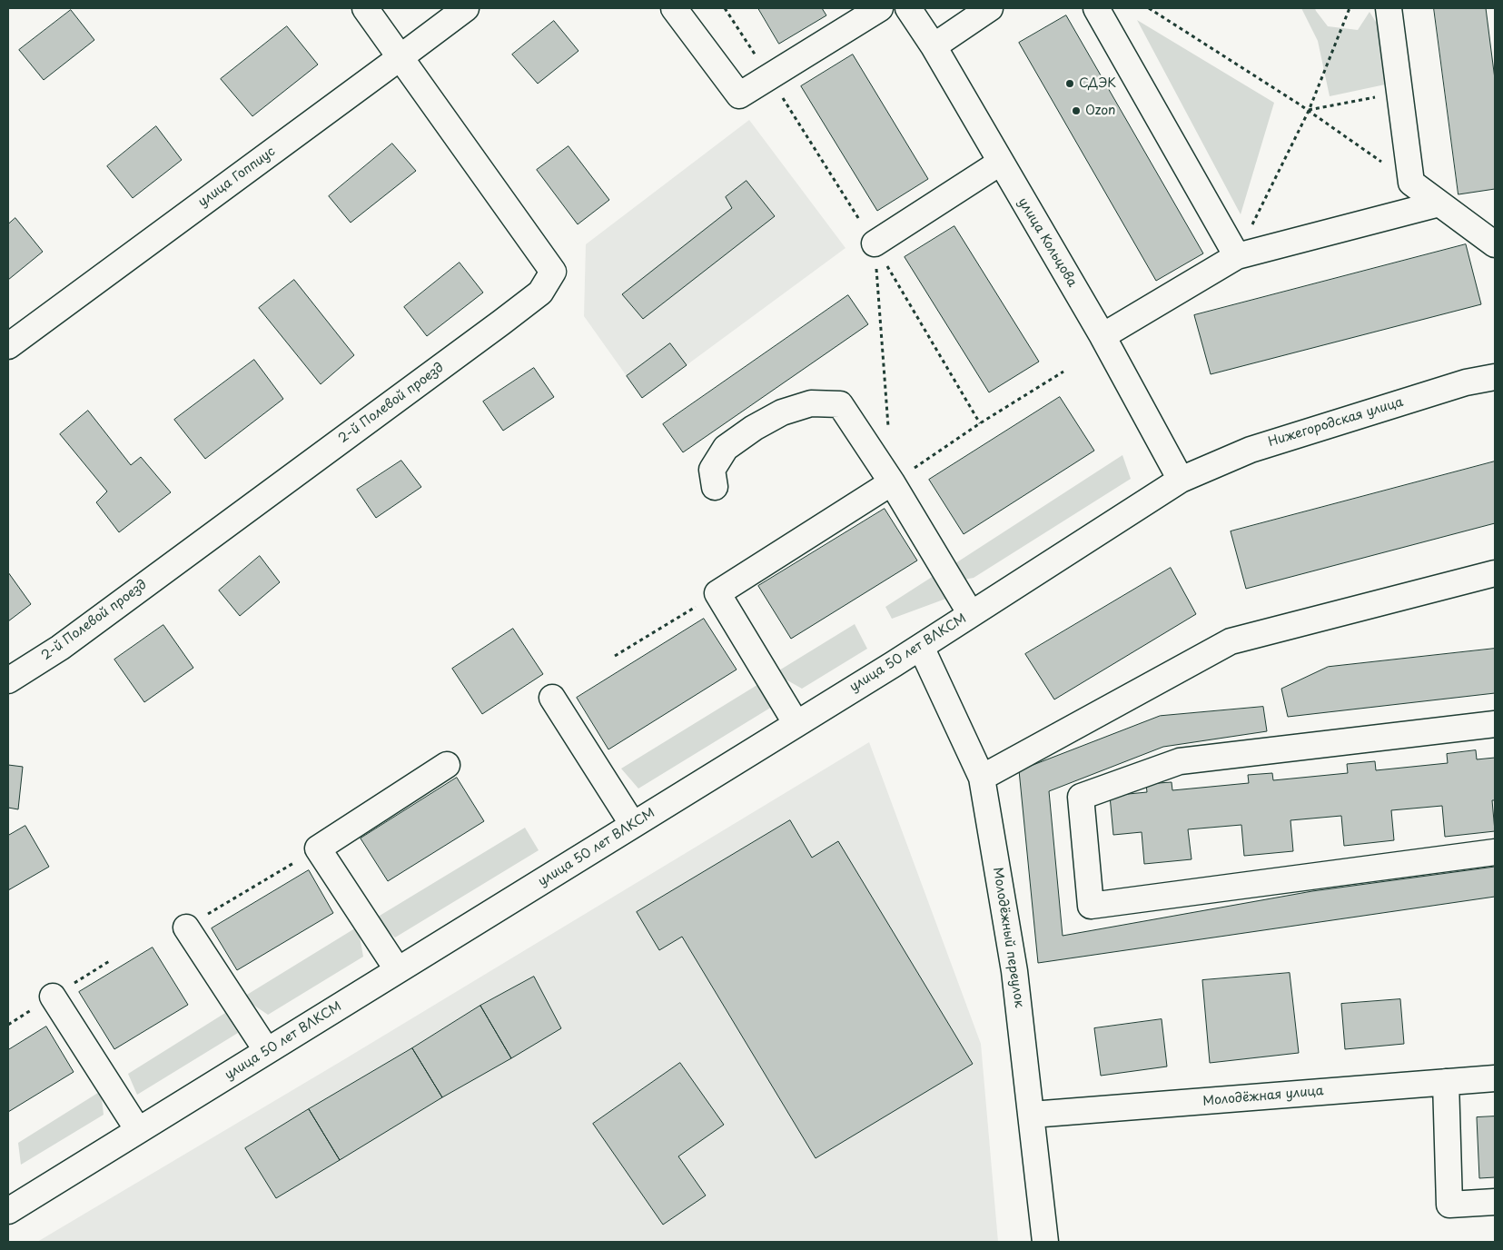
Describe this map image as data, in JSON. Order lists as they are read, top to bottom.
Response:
{
  "streets": {
    "street": [
      "улица Гоппиус",
      "улица Кольцова",
      "2-й Полевой проезд",
      "Нижегородская улица",
      "улица 50 лет ВЛКСМ",
      "Молодёжный переулок",
      "Молодёжная улица"
    ]
  },
  "crossings": [
    ["улица Гоппиус", "2-й Полевой проезд"],
    ["улица Кольцова", "Нижегородская улица"],
    ["улица Кольцова", "улица 50 лет ВЛКСМ"],
    ["Нижегородская улица", "улица 50 лет ВЛКСМ"],
    ["улица 50 лет ВЛКСМ", "Молодёжный переулок"],
    ["Молодёжный переулок", "Молодёжная улица"]
  ],
  "places": ["СДЭК", "Ozon"]
}
